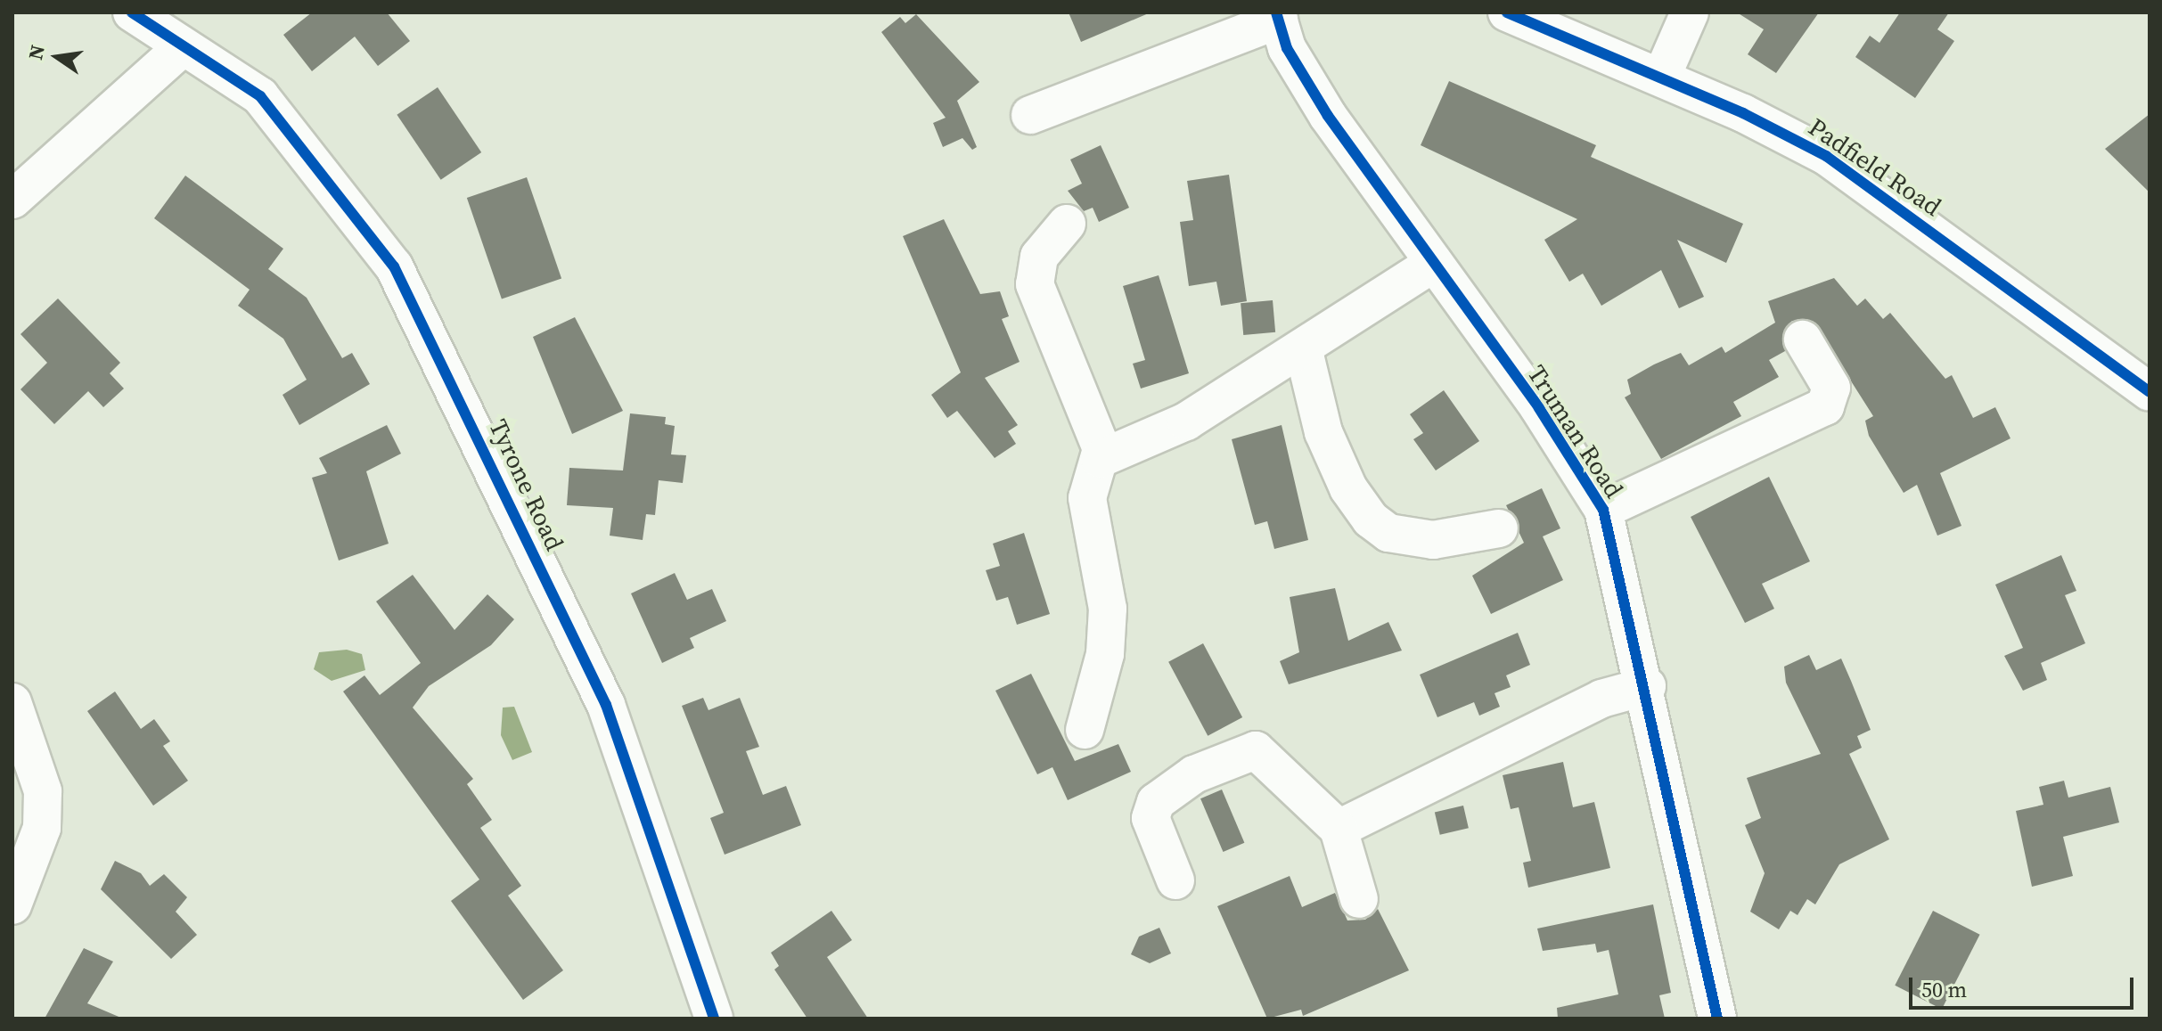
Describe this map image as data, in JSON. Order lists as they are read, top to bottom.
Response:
{
  "streets": {
    "street": ["Padfield Road", "Truman Road", "Tyrone Road"]
  },
  "scale_bar": "50 m",
  "north": "left"
}
